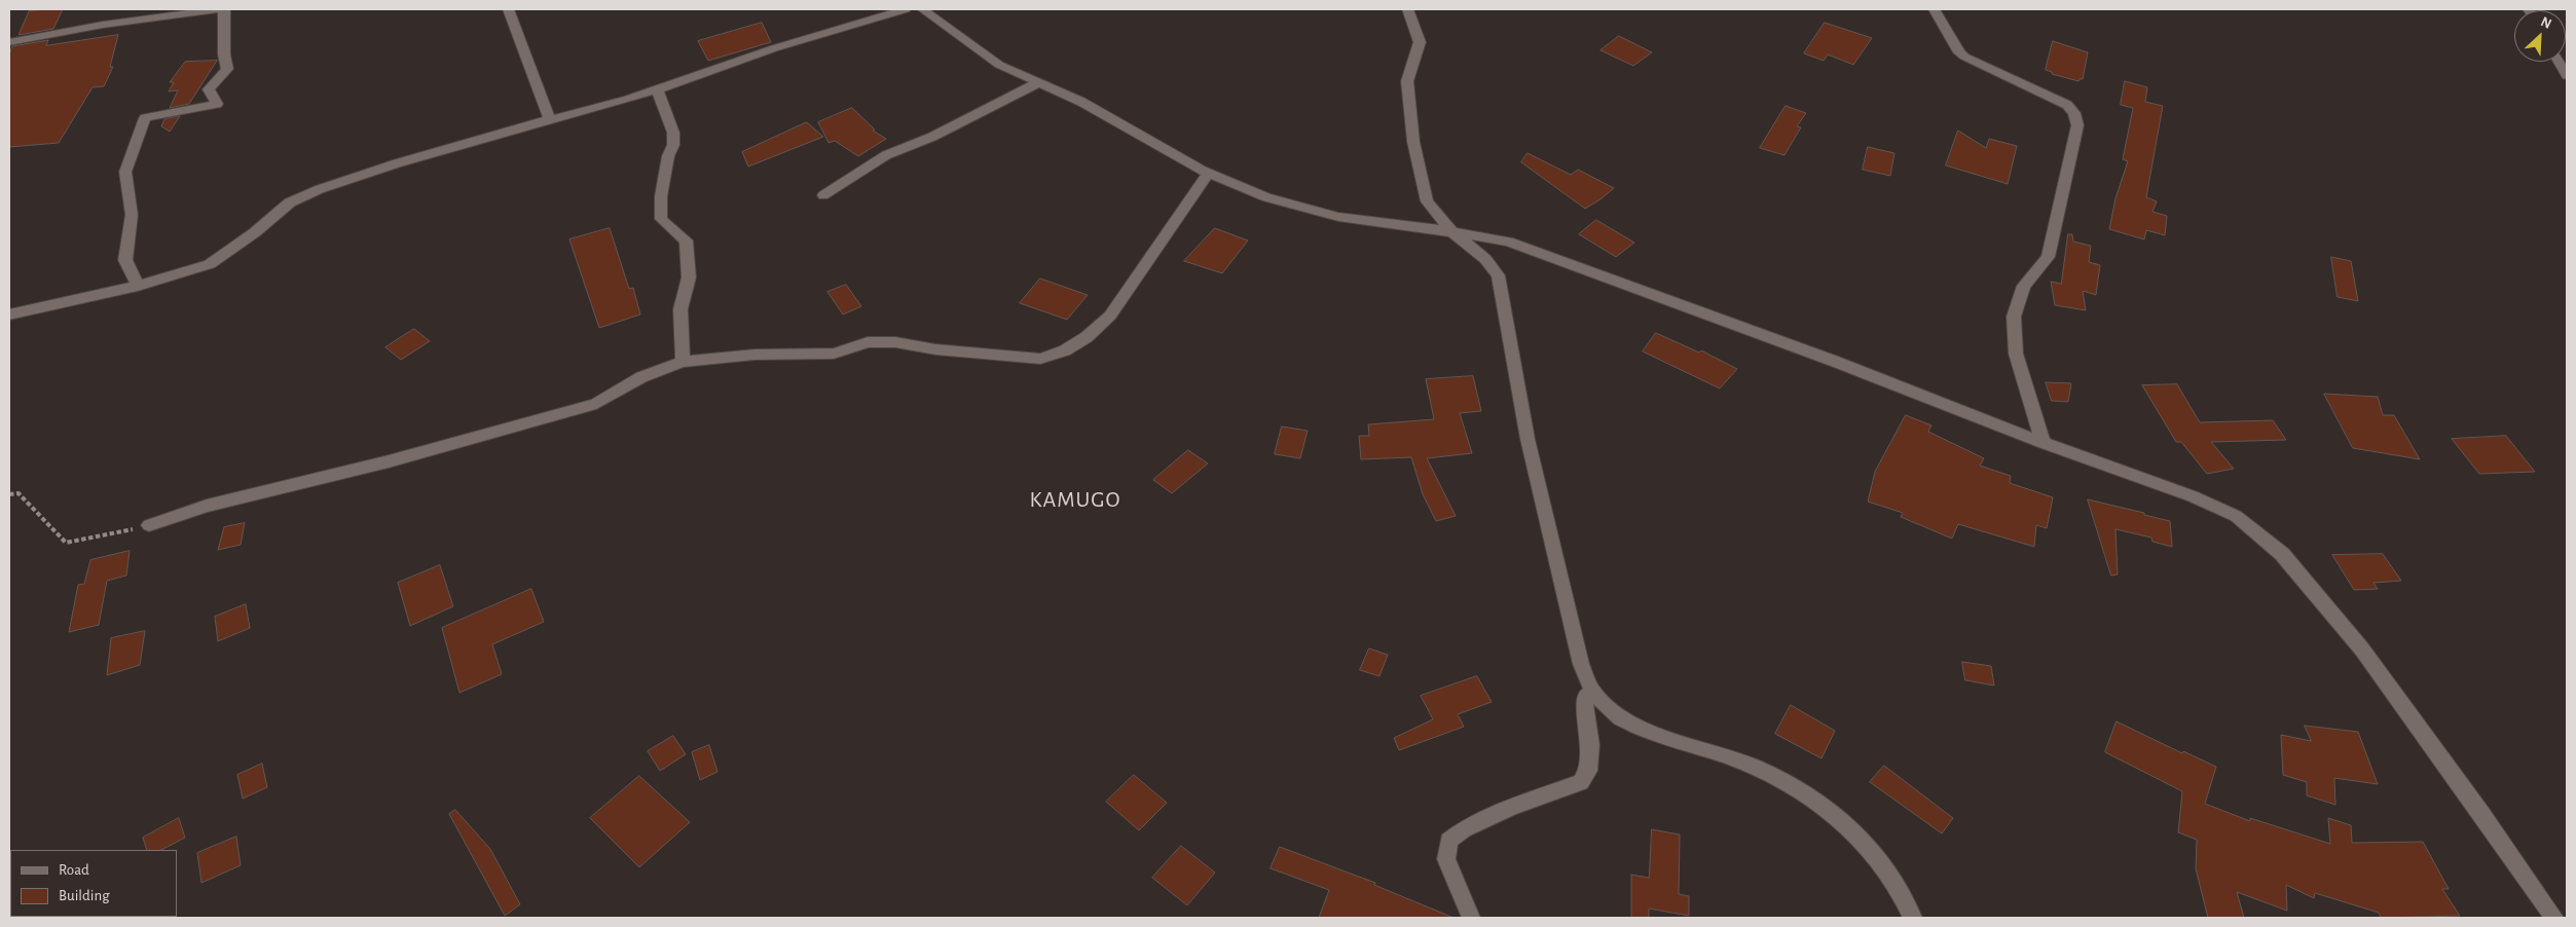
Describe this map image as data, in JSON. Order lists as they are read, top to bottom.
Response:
{
  "districts": ["KAMUGO"],
  "legend": ["Road", "Building"],
  "north": "top right"
}
